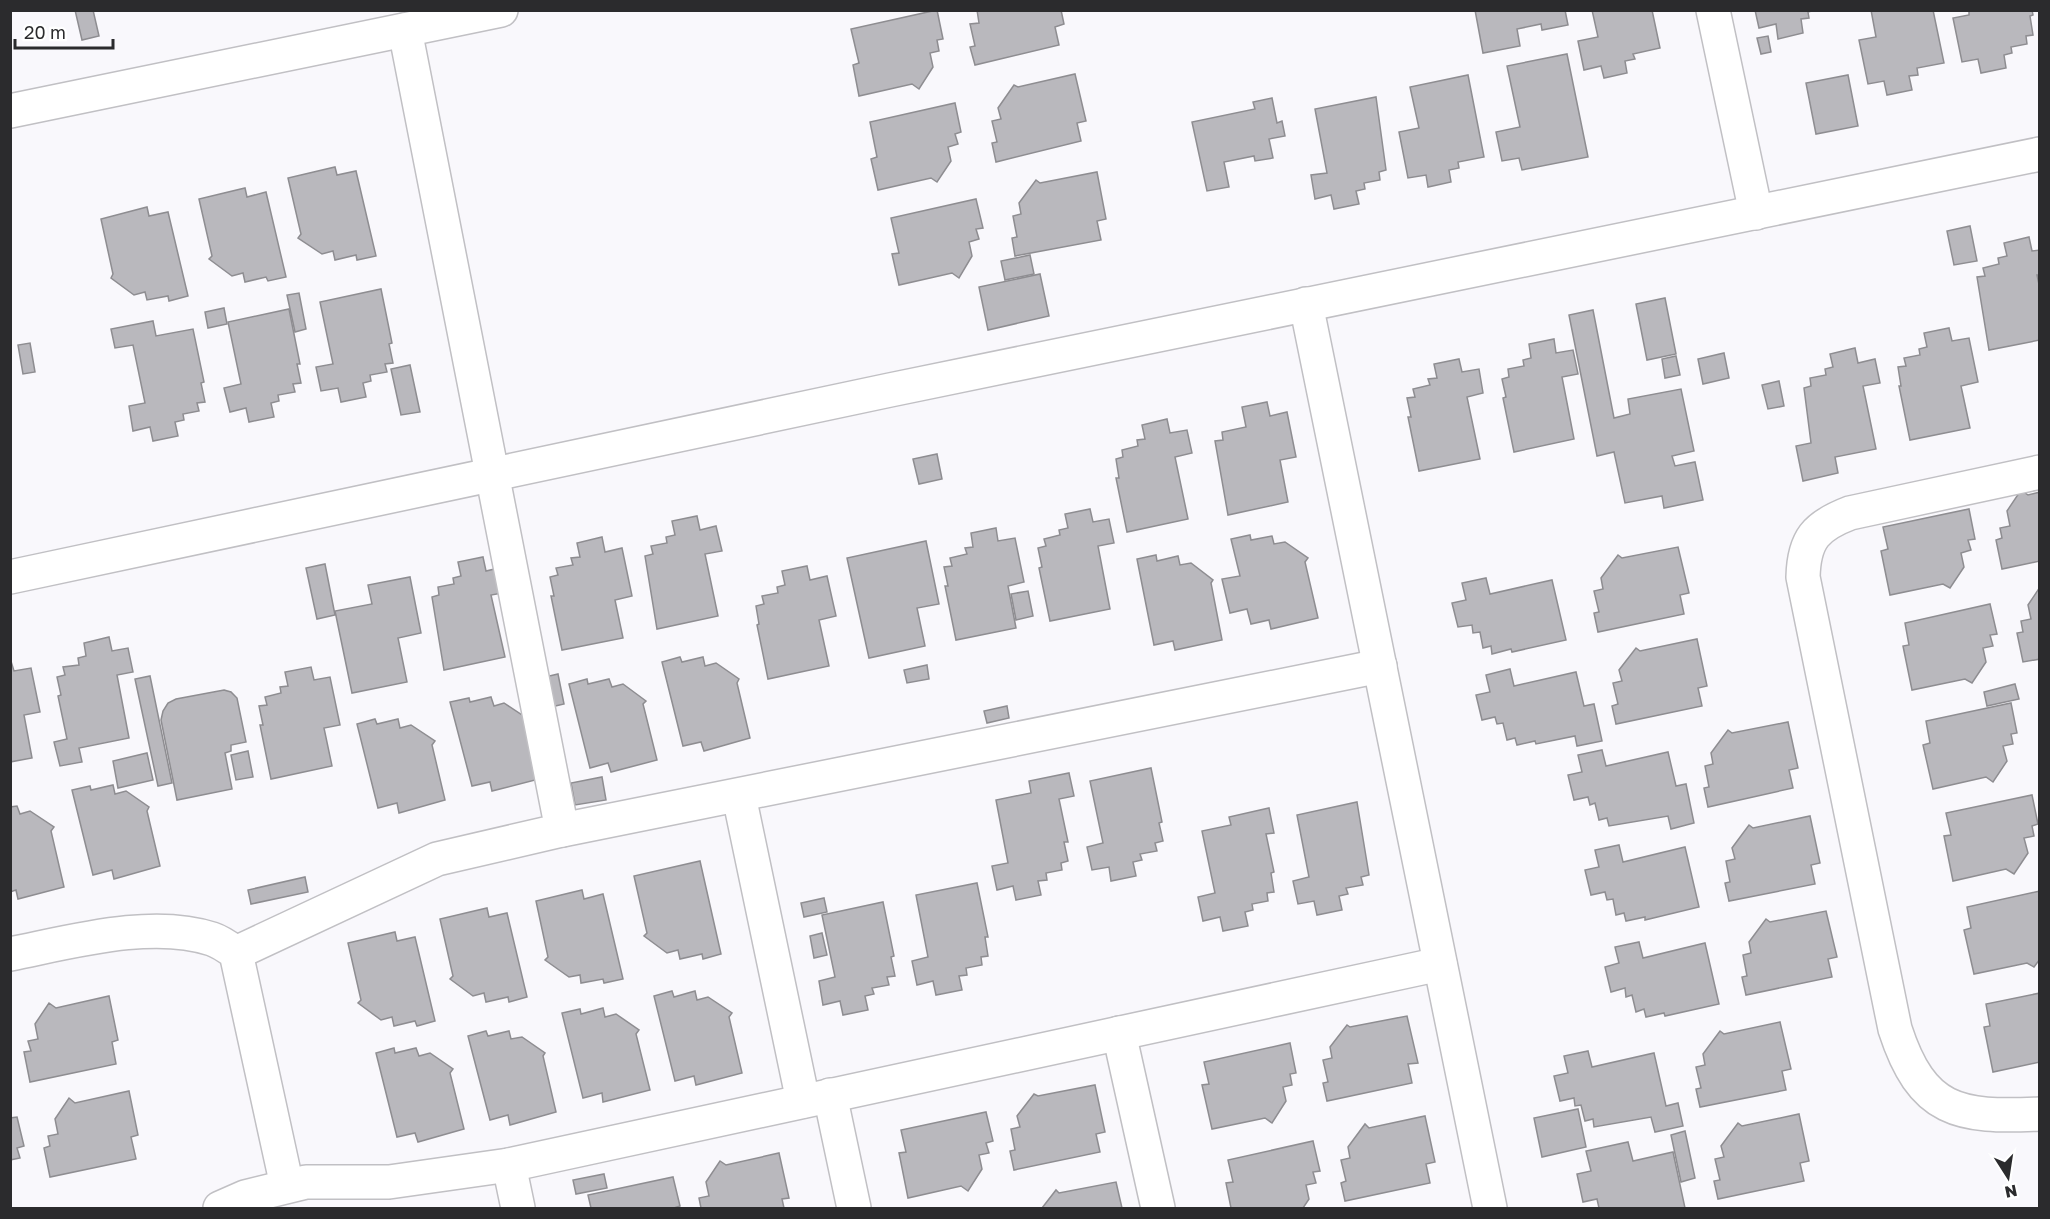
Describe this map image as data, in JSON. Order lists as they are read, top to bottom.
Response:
{
  "scale_bar": "20 m",
  "north": "bottom"
}
